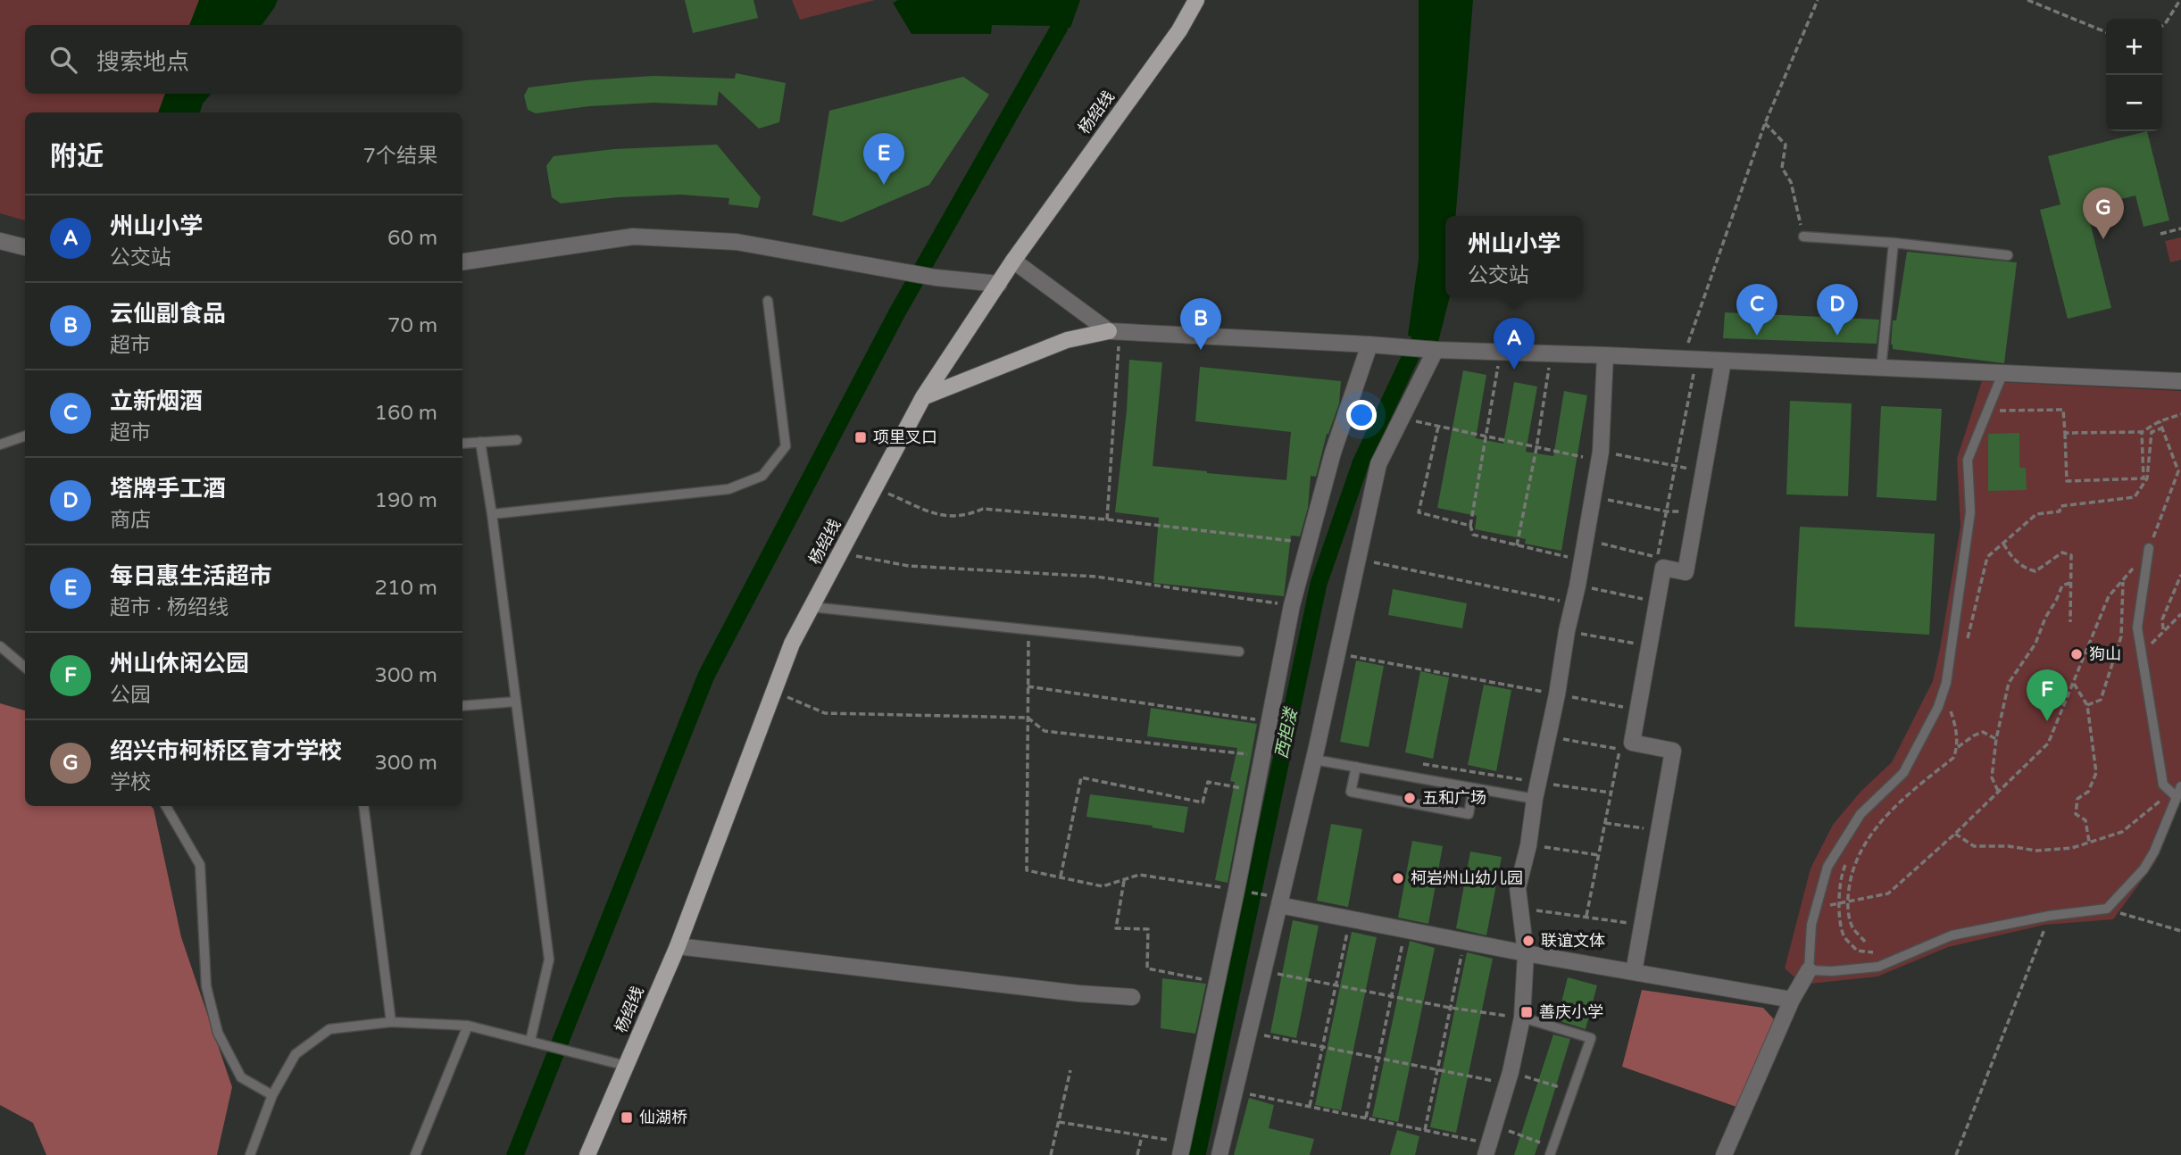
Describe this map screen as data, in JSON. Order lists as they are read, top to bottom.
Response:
{
  "streets": {
    "main road": ["杨绍线"]
  },
  "water": ["西担溇"],
  "places": {
    "transit": ["项里叉口", "善庆小学", "仙湖桥"],
    "other": [
      "狗山",
      "五和广场",
      "柯岩州山幼儿园",
      "联谊文体"
    ]
  },
  "page": {
    "map_buttons": ["+", "−"],
    "search": "搜索地点",
    "heading": ["附近", "7个结果"],
    "pins": [
      "E",
      "G",
      "C",
      "D",
      "B",
      "A",
      "F"
    ],
    "list": [
      {
        "mark": "A",
        "name": "州山小学",
        "note": "公交站",
        "value": "60 m"
      },
      {
        "mark": "B",
        "name": "云仙副食品",
        "note": "超市",
        "value": "70 m"
      },
      {
        "mark": "C",
        "name": "立新烟酒",
        "note": "超市",
        "value": "160 m"
      },
      {
        "mark": "D",
        "name": "塔牌手工酒",
        "note": "商店",
        "value": "190 m"
      },
      {
        "mark": "E",
        "name": "每日惠生活超市",
        "note": "超市 · 杨绍线",
        "value": "210 m"
      },
      {
        "mark": "F",
        "name": "州山休闲公园",
        "note": "公园",
        "value": "300 m"
      },
      {
        "mark": "G",
        "name": "绍兴市柯桥区育才学校",
        "note": "学校",
        "value": "300 m"
      }
    ],
    "popup": ["州山小学", "公交站"]
  }
}
